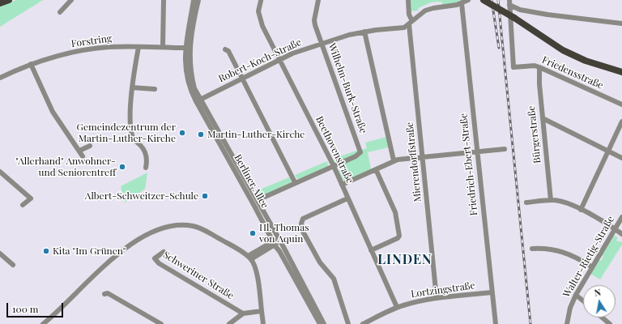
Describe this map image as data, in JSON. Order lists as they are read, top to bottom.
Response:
{
  "streets": {
    "street": [
      "Forstring",
      "Robert-Koch-Straße",
      "Friedensstraße",
      "Wilhelm-Burk-Straße",
      "Bürgerstraße",
      "Beethovenstraße",
      "Mierendorffstraße",
      "Friedrich-Ebert-Straße",
      "Berliner Allee",
      "Walter-Rietig-Straße",
      "Schweriner Straße",
      "Lortzingstraße"
    ]
  },
  "crossings": [
    ["Forstring", "Berliner Allee"],
    ["Robert-Koch-Straße", "Wilhelm-Burk-Straße"],
    ["Robert-Koch-Straße", "Beethovenstraße"],
    ["Robert-Koch-Straße", "Mierendorffstraße"],
    ["Robert-Koch-Straße", "Berliner Allee"],
    ["Friedensstraße", "Bürgerstraße"],
    ["Wilhelm-Burk-Straße", "Beethovenstraße"],
    ["Beethovenstraße", "Lortzingstraße"],
    ["Mierendorffstraße", "Lortzingstraße"],
    ["Friedrich-Ebert-Straße", "Lortzingstraße"]
  ],
  "districts": ["LINDEN"],
  "places": [
    "Gemeindezentrum der Martin-Luther-Kirche",
    "Martin-Luther-Kirche",
    "\"Allerhand\" Anwohner- und Seniorentreff",
    "Albert-Schweitzer-Schule",
    "Hl. Thomas von Aquin",
    "Kita \"Im Grünen\""
  ],
  "scale_bar": "100 m",
  "north": "top"
}
